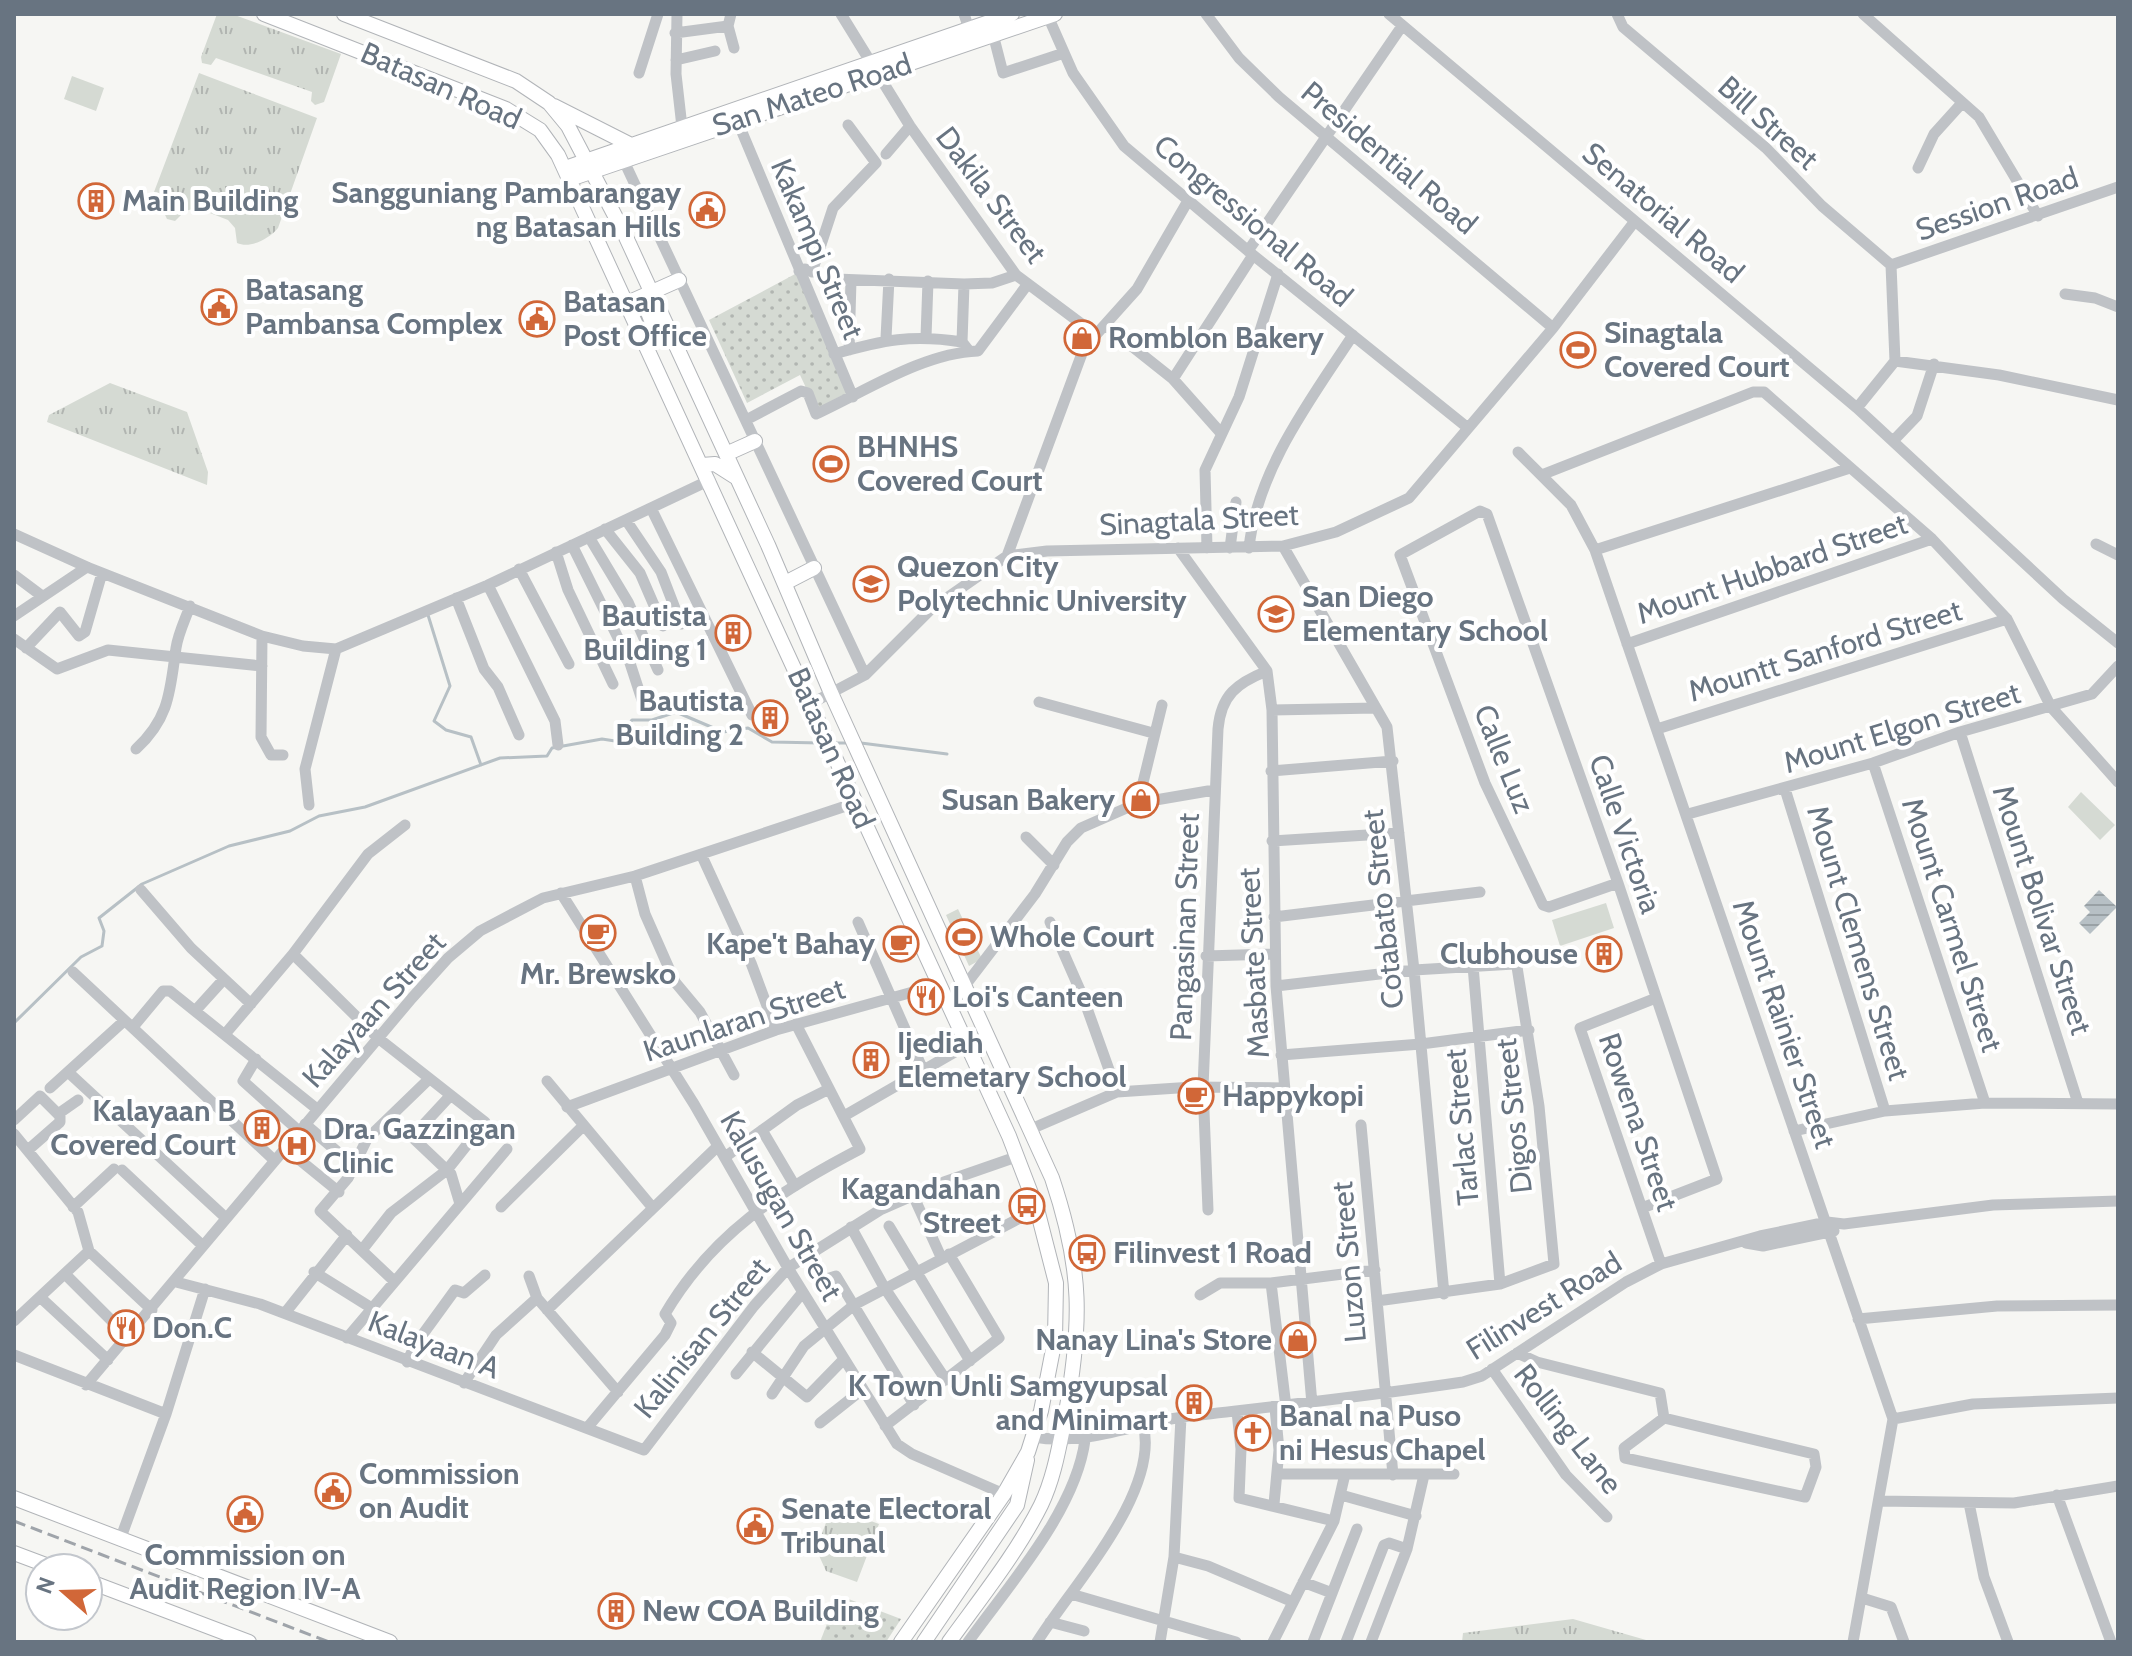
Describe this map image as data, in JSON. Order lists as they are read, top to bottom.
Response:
{
  "streets": {
    "main road": ["Batasan Road", "San Mateo Road"],
    "street": [
      "Bill Street",
      "Presidential Road",
      "Dakila Street",
      "Session Road",
      "Senatorial Road",
      "Congressional Road",
      "Kakampi Street",
      "Sinagtala Street",
      "Mount Hubbard Street",
      "Mountt Sanford Street",
      "Mount Elgon Street",
      "Calle Luz",
      "Calle Victoria",
      "Cotabato Street",
      "Mount Bolivar Street",
      "Mount Carmel Street",
      "Pangasinan Street",
      "Mount Clemens Street",
      "Masbate Street",
      "Kalayaan Street",
      "Kaunlaran Street",
      "Mount Rainier Street",
      "Digos Street",
      "Rowena Street",
      "Tarlac Street",
      "Kalusugan Street",
      "Luzon Street",
      "Filinvest Road",
      "Kalinisan Street",
      "Kalayaan A",
      "Rolling Lane"
    ]
  },
  "crossings": [
    ["Batasan Road", "San Mateo Road"],
    ["Batasan Road", "Sinagtala Street"],
    ["Batasan Road", "Kalayaan Street"],
    ["Batasan Road", "Kaunlaran Street"],
    ["Batasan Road", "Kalusugan Street"],
    ["Batasan Road", "Filinvest Road"],
    ["Batasan Road", "Kalinisan Street"],
    ["San Mateo Road", "Dakila Street"],
    ["San Mateo Road", "Congressional Road"],
    ["San Mateo Road", "Kakampi Street"],
    ["Bill Street", "Session Road"],
    ["Presidential Road", "Sinagtala Street"],
    ["Senatorial Road", "Sinagtala Street"],
    ["Congressional Road", "Sinagtala Street"],
    ["Sinagtala Street", "Cotabato Street"],
    ["Sinagtala Street", "Masbate Street"],
    ["Mount Hubbard Street", "Mount Rainier Street"],
    ["Mountt Sanford Street", "Mount Rainier Street"],
    ["Mount Elgon Street", "Mount Bolivar Street"],
    ["Mount Elgon Street", "Mount Carmel Street"],
    ["Mount Elgon Street", "Mount Clemens Street"],
    ["Mount Elgon Street", "Mount Rainier Street"],
    ["Calle Luz", "Calle Victoria"],
    ["Calle Victoria", "Rowena Street"],
    ["Pangasinan Street", "Masbate Street"],
    ["Masbate Street", "Filinvest Road"],
    ["Kalayaan Street", "Kalusugan Street"],
    ["Kalayaan Street", "Kalayaan A"],
    ["Kaunlaran Street", "Kalusugan Street"],
    ["Mount Rainier Street", "Filinvest Road"],
    ["Digos Street", "Tarlac Street"],
    ["Rowena Street", "Filinvest Road"],
    ["Kalusugan Street", "Kalinisan Street"],
    ["Luzon Street", "Filinvest Road"],
    ["Filinvest Road", "Rolling Lane"],
    ["Kalinisan Street", "Kalayaan A"]
  ],
  "places": {
    "building": [
      "Main Building",
      "Bautista Building 1",
      "Bautista Building 2",
      "Clubhouse",
      "Ijediah Elemetary School",
      "Kalayaan B Covered Court",
      "K Town Unli Samgyupsal and Minimart",
      "New COA Building"
    ],
    "public building": [
      "Sangguniang Pambarangay ng Batasan Hills",
      "Batasang Pambansa Complex",
      "Batasan Post Office",
      "Commission on Audit",
      "Commission on Audit Region IV-A",
      "Senate Electoral Tribunal"
    ],
    "shop": ["Romblon Bakery", "Susan Bakery", "Nanay Lina's Store"],
    "sports": ["Sinagtala Covered Court", "BHNHS Covered Court", "Whole Court"],
    "school or university": ["Quezon City Polytechnic University", "San Diego Elementary School"],
    "cafe": ["Mr. Brewsko", "Kape't Bahay", "Happykopi"],
    "restaurant": ["Loi's Canteen", "Don.C"],
    "hospital": ["Dra. Gazzingan Clinic"],
    "bus stop": ["Kagandahan Street", "Filinvest 1 Road"],
    "church": ["Banal na Puso ni Hesus Chapel"]
  },
  "north": "left"
}
